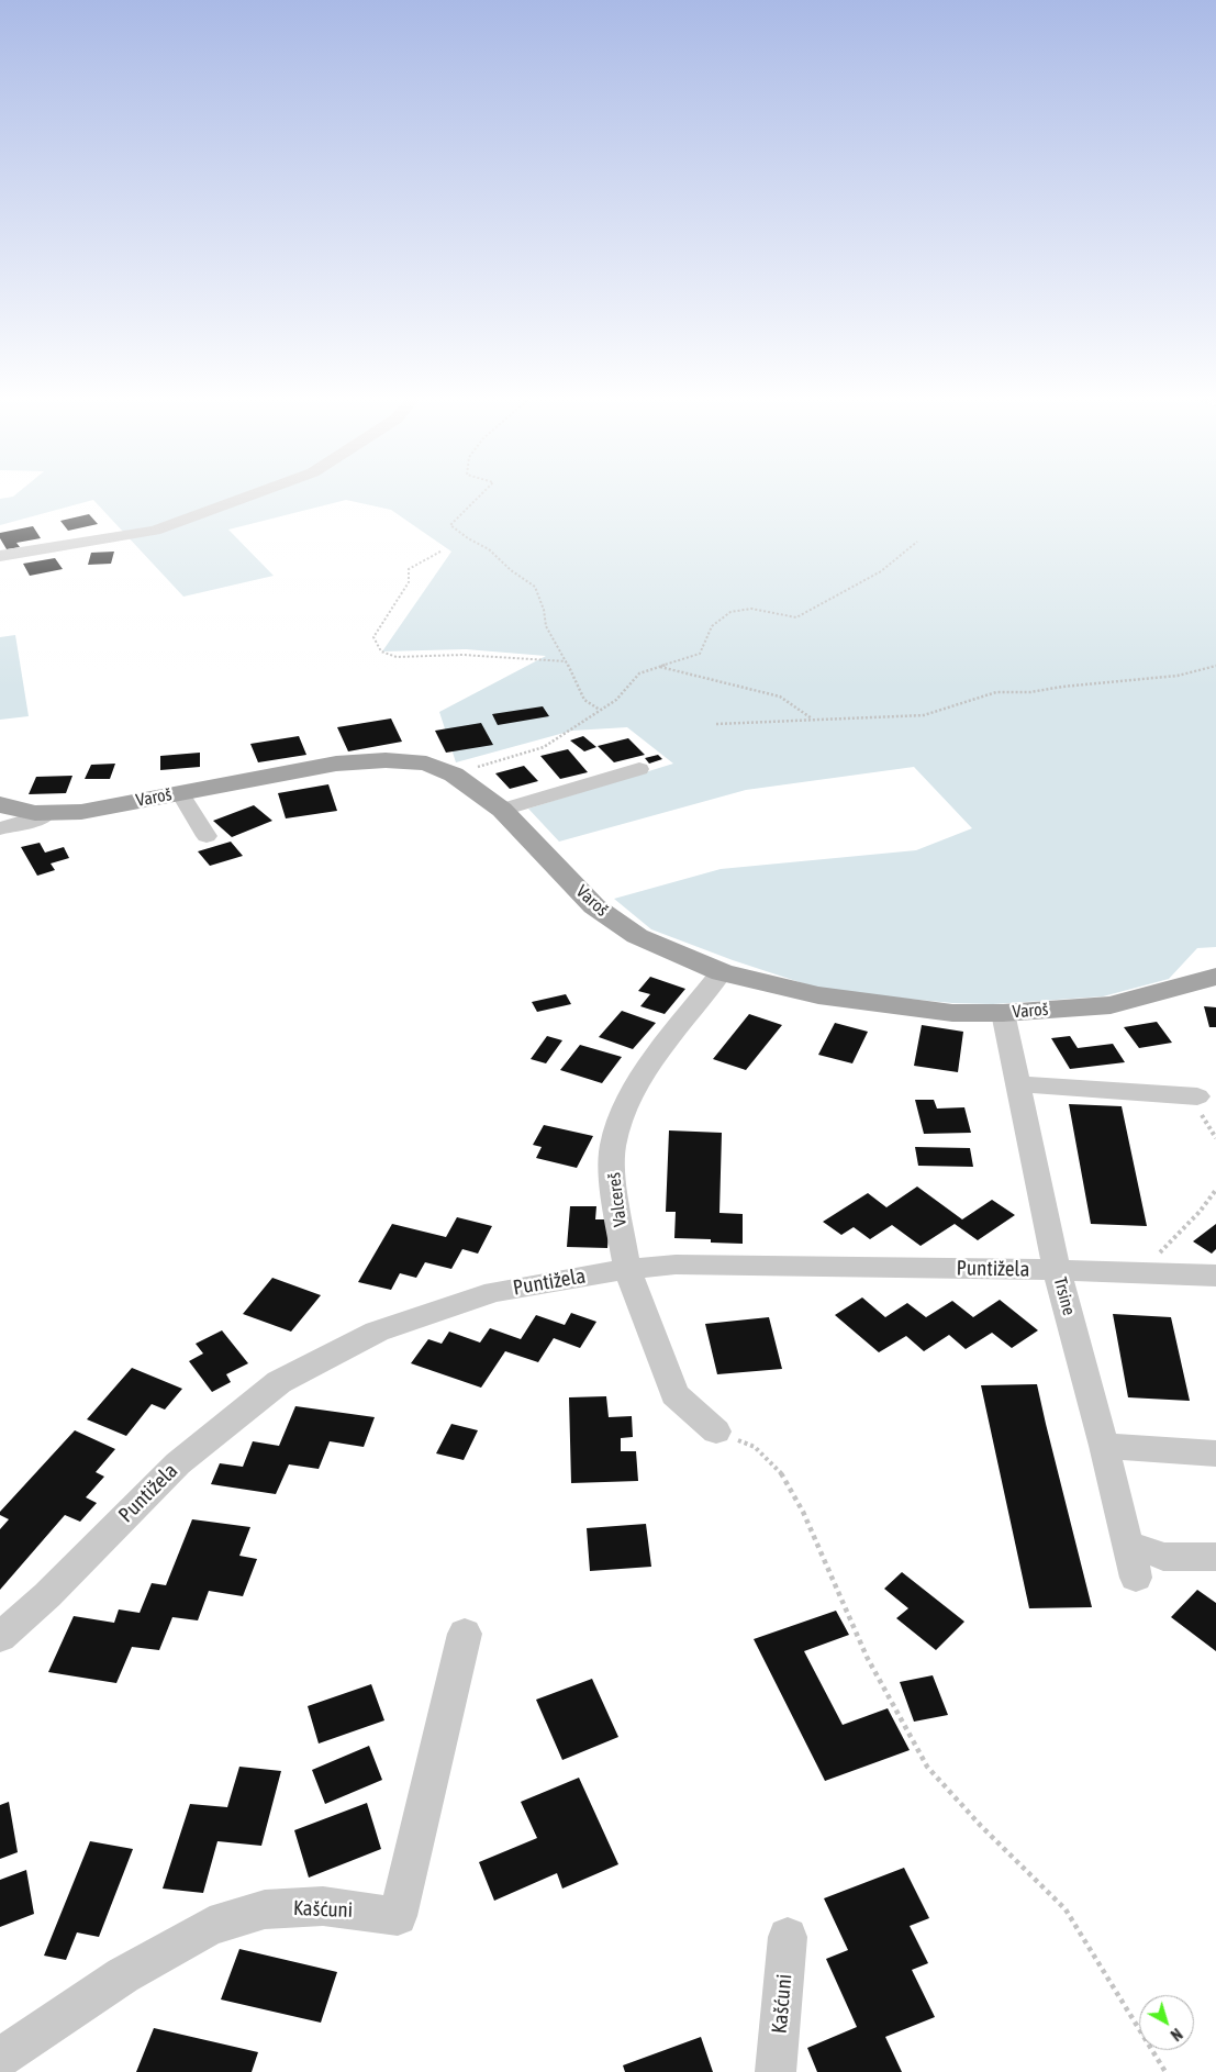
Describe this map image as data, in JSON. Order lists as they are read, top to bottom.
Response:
{
  "streets": {
    "main road": ["Varoš"],
    "street": [
      "Valcereš",
      "Puntižela",
      "Trsine",
      "Kašćuni"
    ]
  },
  "crossings": [
    ["Varoš", "Valcereš"],
    ["Varoš", "Trsine"],
    ["Valcereš", "Puntižela"],
    ["Puntižela", "Trsine"]
  ],
  "north": "bottom right"
}
